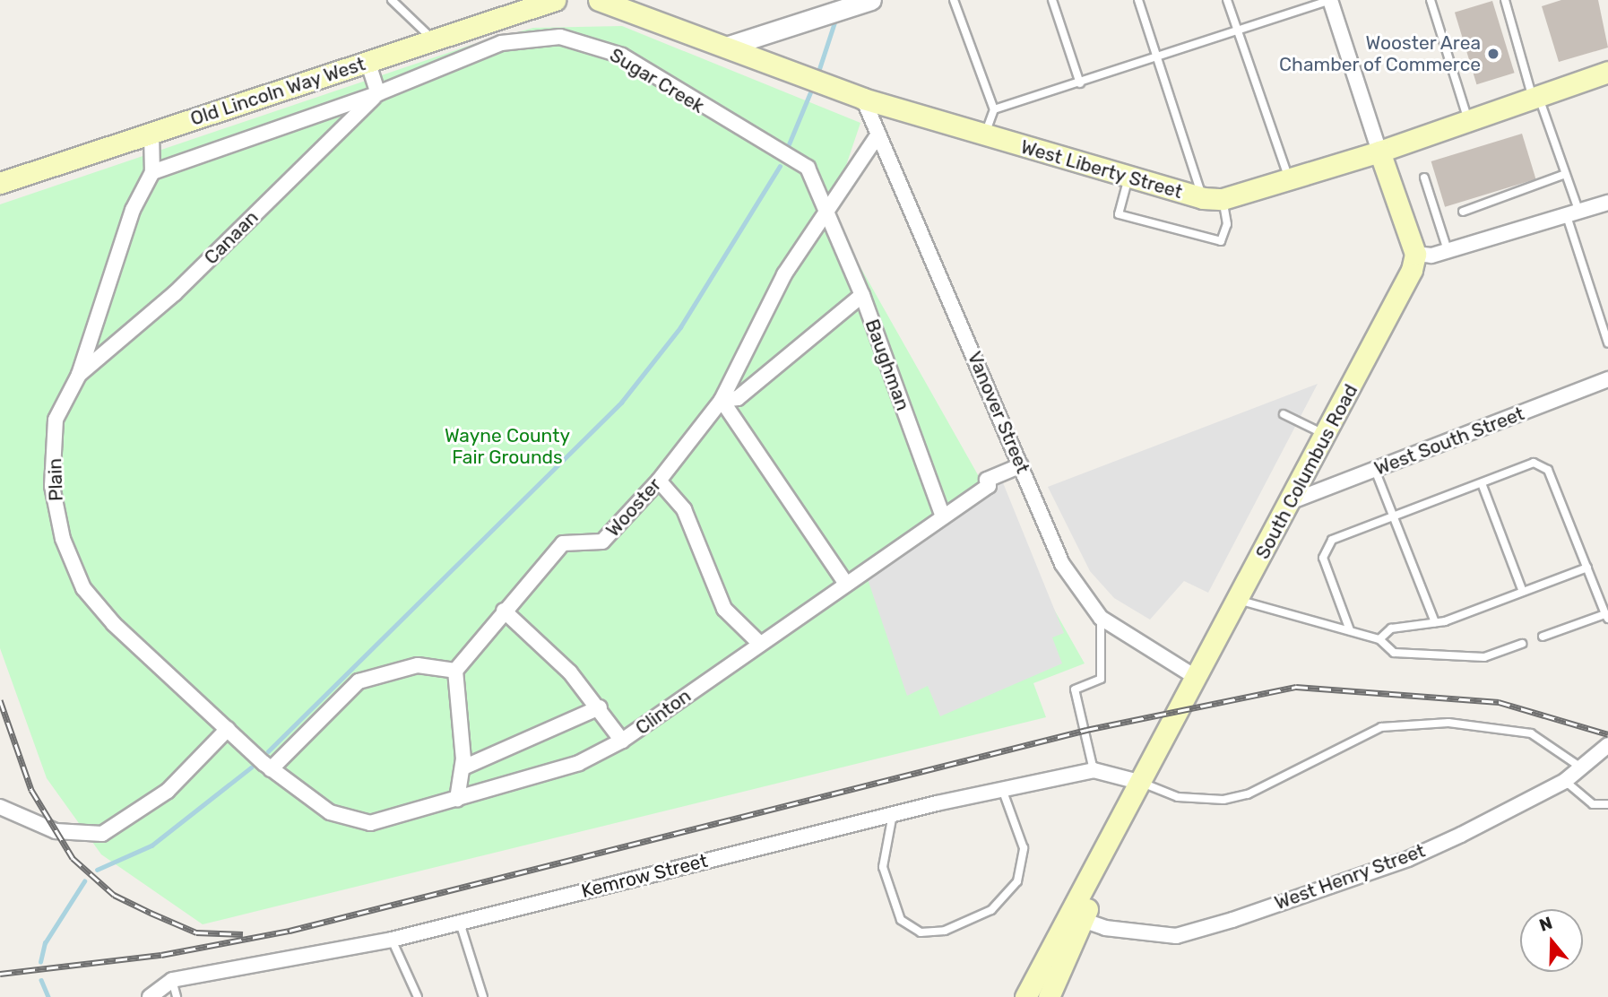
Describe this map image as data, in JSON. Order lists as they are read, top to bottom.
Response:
{
  "streets": {
    "main road": ["Old Lincoln Way West", "West Liberty Street", "South Columbus Road"],
    "street": [
      "Sugar Creek",
      "Canaan",
      "Baughman",
      "Vanover Street",
      "West South Street",
      "Plain",
      "Wooster",
      "Clinton",
      "Kemrow Street",
      "West Henry Street"
    ]
  },
  "crossings": [
    ["Sugar Creek", "Canaan"],
    ["Sugar Creek", "Baughman"],
    ["Sugar Creek", "Plain"],
    ["Sugar Creek", "Wooster"],
    ["Old Lincoln Way West", "Plain"],
    ["West Liberty Street", "Vanover Street"],
    ["Canaan", "Plain"],
    ["Baughman", "Wooster"],
    ["Baughman", "Clinton"],
    ["Vanover Street", "South Columbus Road"],
    ["Vanover Street", "Wooster"],
    ["Vanover Street", "Clinton"],
    ["West South Street", "South Columbus Road"],
    ["South Columbus Road", "Kemrow Street"],
    ["South Columbus Road", "West Henry Street"],
    ["Plain", "Clinton"]
  ],
  "parks": ["Wayne County Fair Grounds"],
  "places": ["Wooster Area Chamber of Commerce"],
  "north": "top"
}
